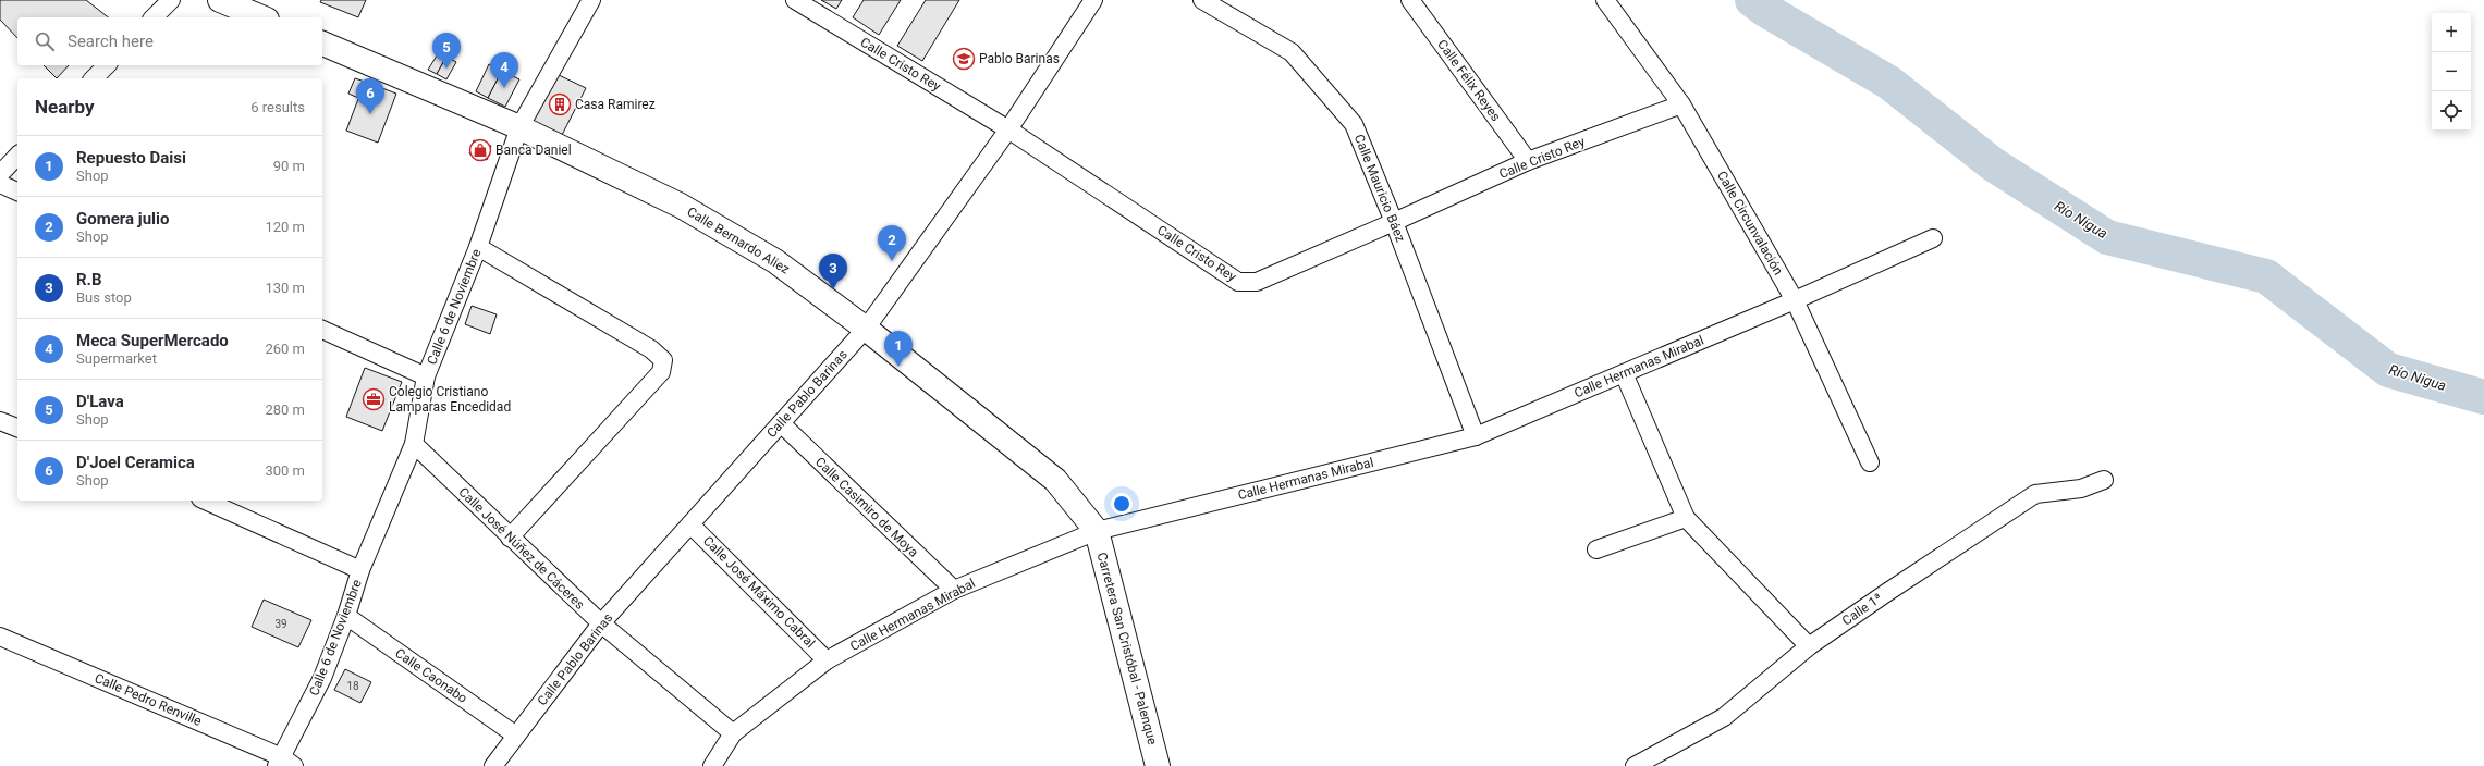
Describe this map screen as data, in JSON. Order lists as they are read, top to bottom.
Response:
{
  "streets": {
    "main road": ["Calle Bernardo Aliez", "Carretera San Cristóbal - Palenque"],
    "street": [
      "Calle Cristo Rey",
      "Calle Félix Reyes",
      "Calle Mauricio Báez",
      "Calle Circunvalación",
      "Calle 6 de Noviembre",
      "Calle Hermanas Mirabal",
      "Calle Pablo Barinas",
      "Calle Casimiro de Moya",
      "Calle José Núñez de Cáceres",
      "Calle José Máximo Cabral",
      "Calle 1ª",
      "Calle Caonabo",
      "Calle Pedro Renville"
    ]
  },
  "crossings": [
    ["Calle Cristo Rey", "Calle Félix Reyes"],
    ["Calle Cristo Rey", "Calle Mauricio Báez"],
    ["Calle Cristo Rey", "Calle Circunvalación"],
    ["Calle Cristo Rey", "Calle Pablo Barinas"],
    ["Calle Mauricio Báez", "Calle Hermanas Mirabal"],
    ["Calle Circunvalación", "Calle Hermanas Mirabal"],
    ["Calle Bernardo Aliez", "Calle 6 de Noviembre"],
    ["Calle Bernardo Aliez", "Calle Hermanas Mirabal"],
    ["Calle Bernardo Aliez", "Calle Pablo Barinas"],
    ["Calle Bernardo Aliez", "Carretera San Cristóbal - Palenque"],
    ["Calle 6 de Noviembre", "Calle José Núñez de Cáceres"],
    ["Calle 6 de Noviembre", "Calle Caonabo"],
    ["Calle 6 de Noviembre", "Calle Pedro Renville"],
    ["Calle Hermanas Mirabal", "Calle Casimiro de Moya"],
    ["Calle Hermanas Mirabal", "Calle José Núñez de Cáceres"],
    ["Calle Hermanas Mirabal", "Calle José Máximo Cabral"],
    ["Calle Hermanas Mirabal", "Carretera San Cristóbal - Palenque"],
    ["Calle Pablo Barinas", "Calle Casimiro de Moya"],
    ["Calle Pablo Barinas", "Calle José Núñez de Cáceres"],
    ["Calle Pablo Barinas", "Calle José Máximo Cabral"],
    ["Calle Pablo Barinas", "Calle Caonabo"]
  ],
  "water": ["Río Nigua"],
  "places": {
    "school or university": ["Pablo Barinas"],
    "building": ["Casa Ramirez"],
    "shop": ["Banca Daniel"],
    "office": ["Colegio Cristiano Lamparas Encedidad"]
  },
  "house_numbers": ["39", "18"],
  "page": {
    "map_buttons": ["+", "−"],
    "search": "Search here",
    "pins": [
      "5",
      "4",
      "6",
      "2",
      "3",
      "1"
    ],
    "heading": ["Nearby", "6 results"],
    "list": [
      {
        "mark": "1",
        "name": "Repuesto Daisi",
        "note": "Shop",
        "value": "90 m"
      },
      {
        "mark": "2",
        "name": "Gomera julio",
        "note": "Shop",
        "value": "120 m"
      },
      {
        "mark": "3",
        "name": "R.B",
        "note": "Bus stop",
        "value": "130 m"
      },
      {
        "mark": "4",
        "name": "Meca SuperMercado",
        "note": "Supermarket",
        "value": "260 m"
      },
      {
        "mark": "5",
        "name": "D'Lava",
        "note": "Shop",
        "value": "280 m"
      },
      {
        "mark": "6",
        "name": "D'Joel Ceramica",
        "note": "Shop",
        "value": "300 m"
      }
    ]
  }
}
